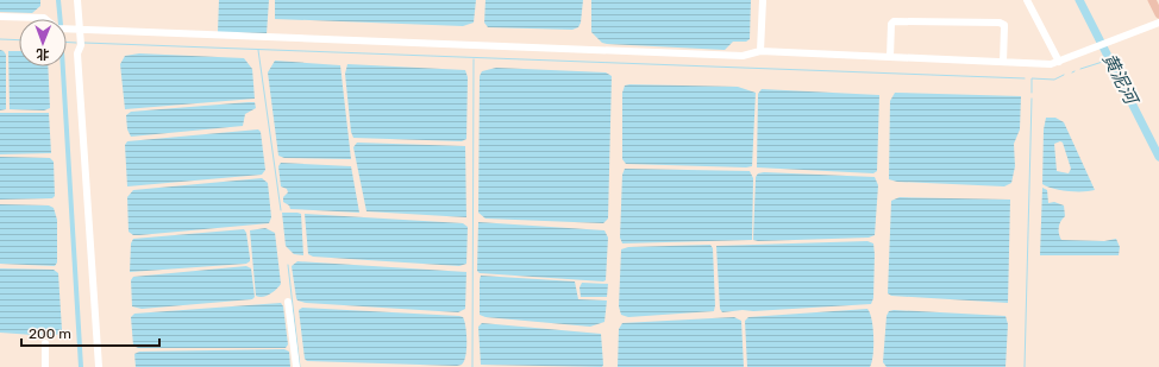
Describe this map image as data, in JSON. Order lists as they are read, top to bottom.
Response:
{
  "water": ["黄泥河"],
  "scale_bar": "200 m",
  "north": "bottom"
}
